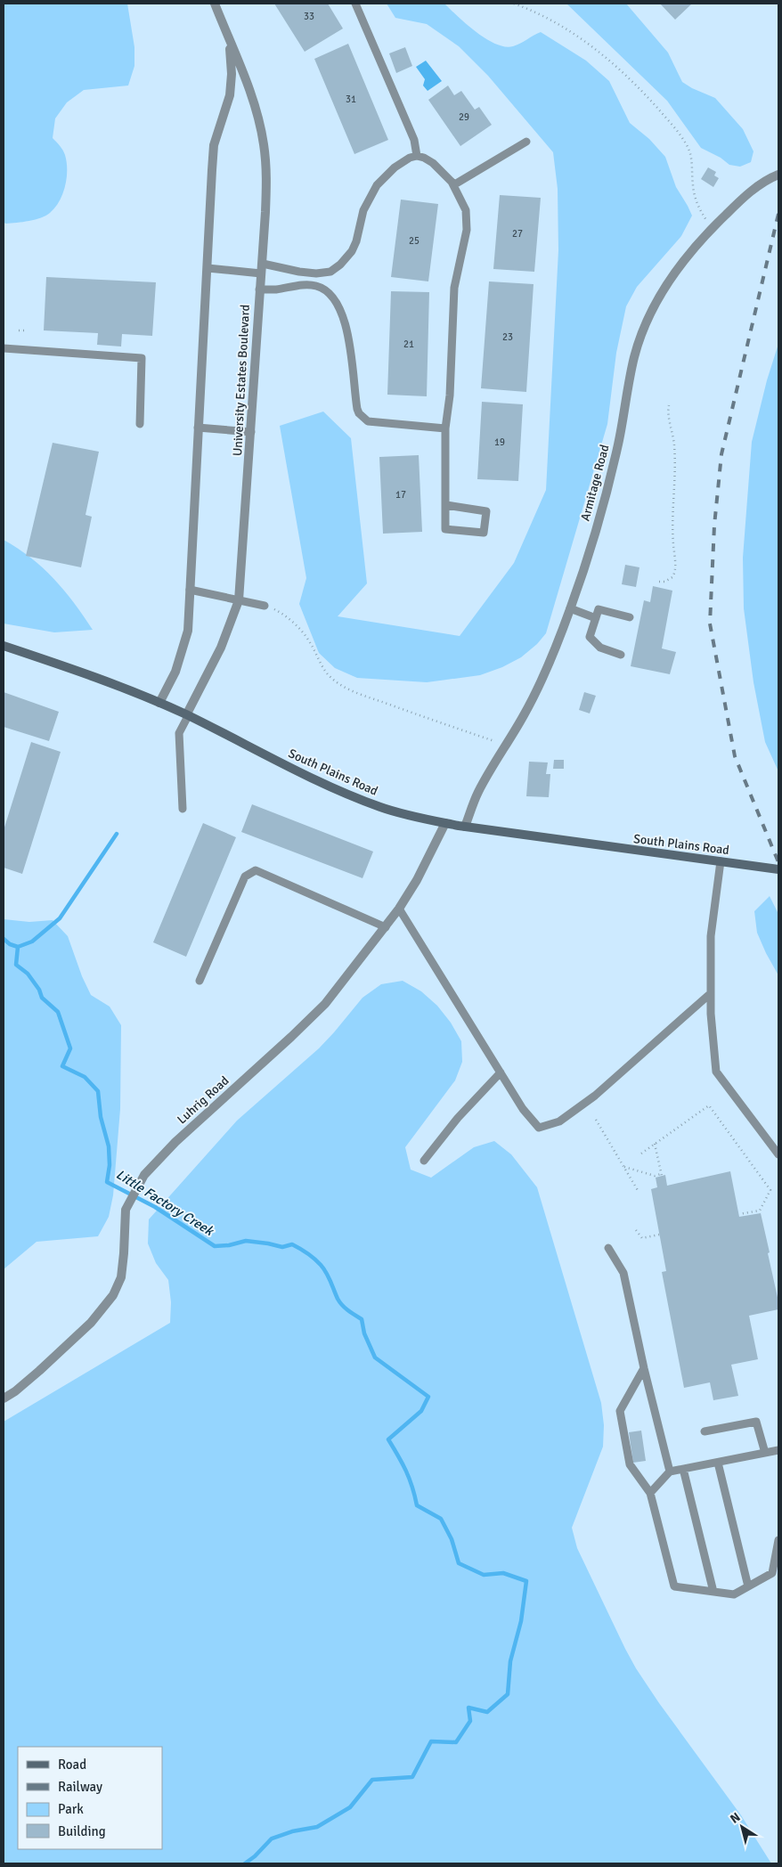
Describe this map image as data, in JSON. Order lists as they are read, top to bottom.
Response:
{
  "streets": {
    "main road": ["South Plains Road"],
    "street": ["University Estates Boulevard", "Armitage Road", "Luhrig Road"]
  },
  "crossings": [
    ["University Estates Boulevard", "South Plains Road"],
    ["Armitage Road", "South Plains Road"],
    ["South Plains Road", "Luhrig Road"]
  ],
  "water": ["Little Factory Creek"],
  "house_numbers": [
    "33",
    "31",
    "29",
    "27",
    "25",
    "23",
    "21",
    "19",
    "17"
  ],
  "legend": [
    "Road",
    "Railway",
    "Park",
    "Building"
  ],
  "north": "top left"
}
